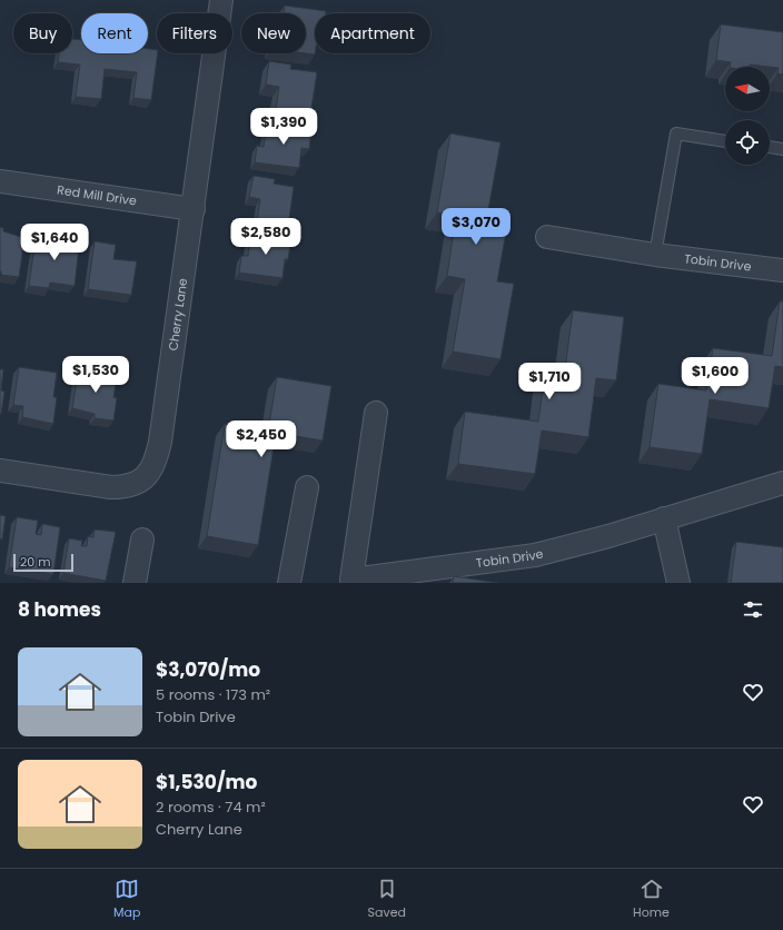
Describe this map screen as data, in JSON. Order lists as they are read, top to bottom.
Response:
{
  "streets": {
    "street": ["Red Mill Drive", "Tobin Drive", "Cherry Lane"]
  },
  "crossings": [
    ["Red Mill Drive", "Cherry Lane"]
  ],
  "scale_bar": "20 m",
  "north": "left",
  "page": {
    "chip": [
      "Buy",
      "Rent",
      "Filters",
      "New",
      "Apartment"
    ],
    "price": [
      "$1,390",
      "$3,070",
      "$2,580",
      "$1,640",
      "$1,530",
      "$1,600",
      "$1,710",
      "$2,450"
    ],
    "scale": "20 m",
    "heading": "8 homes",
    "list": [
      {
        "name": "$3,070/mo",
        "note": "5 rooms · 173 m² · Tobin Drive"
      },
      {
        "name": "$1,530/mo",
        "note": "2 rooms · 74 m² · Cherry Lane"
      }
    ],
    "tabs": ["Map", "Saved", "Home"]
  }
}
